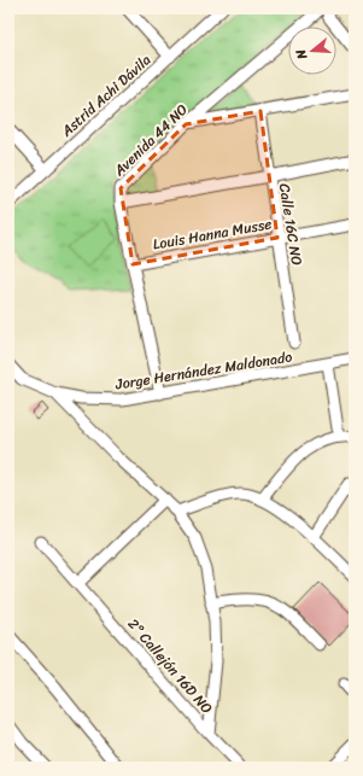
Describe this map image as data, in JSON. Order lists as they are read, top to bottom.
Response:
{
  "streets": {
    "street": [
      "Astrid Achi Dávila",
      "Avenida 44 NO",
      "Calle 16C NO",
      "Louis Hanna Musse",
      "Jorge Hernández Maldonado",
      "2° Callejón 16D NO"
    ]
  },
  "crossings": [
    ["Avenida 44 NO", "Louis Hanna Musse"],
    ["Avenida 44 NO", "Jorge Hernández Maldonado"],
    ["Calle 16C NO", "Louis Hanna Musse"]
  ],
  "north": "left"
}
